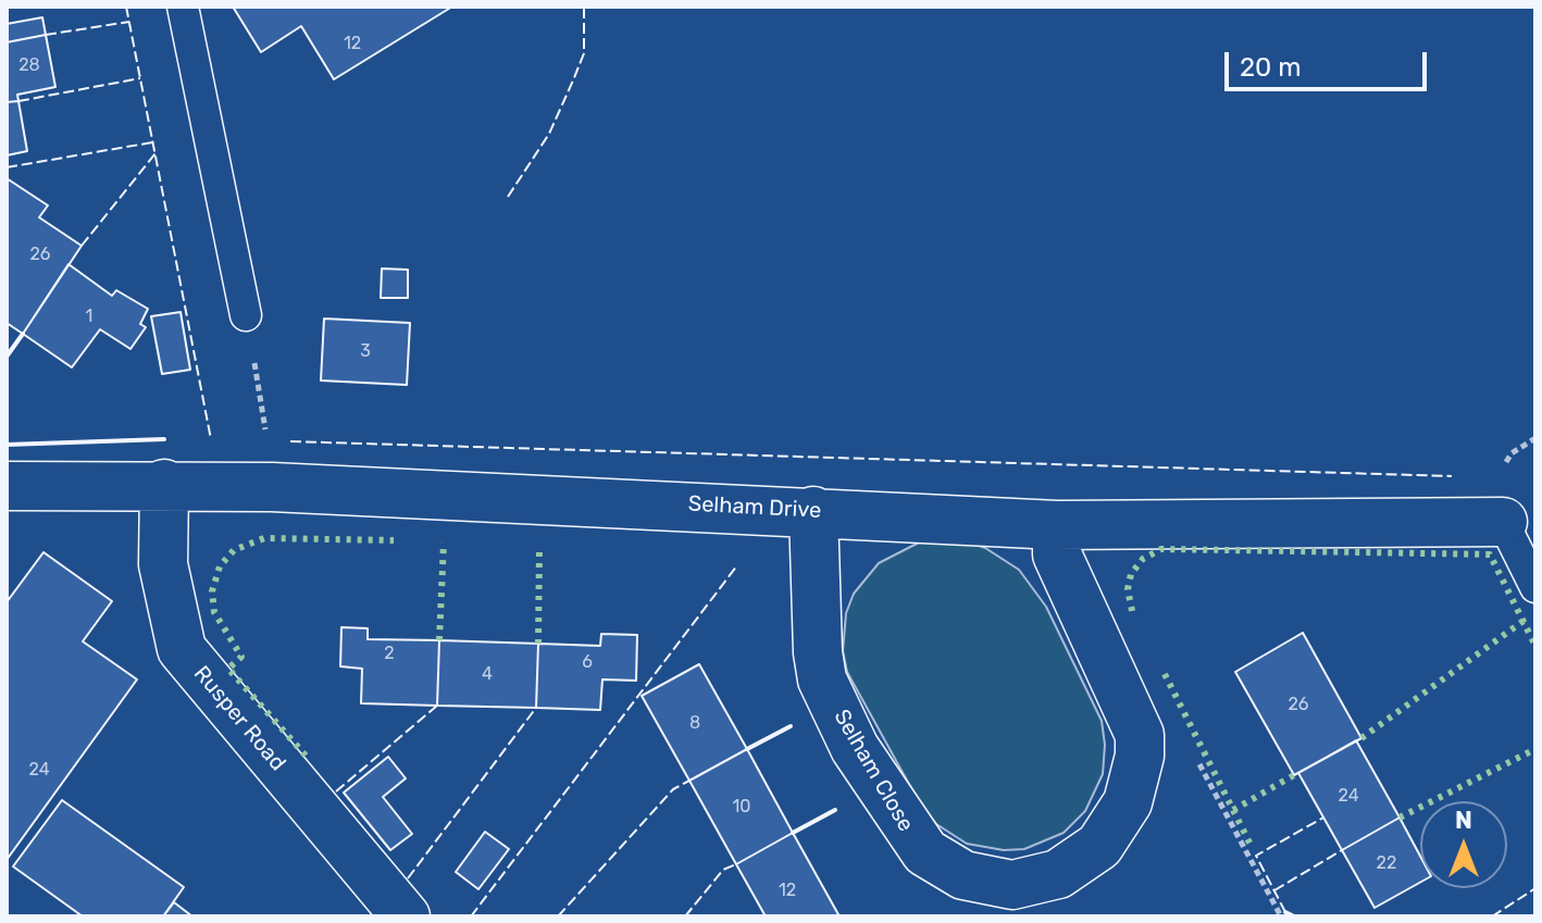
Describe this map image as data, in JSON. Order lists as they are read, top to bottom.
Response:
{
  "streets": {
    "street": ["Selham Drive", "Rusper Road", "Selham Close"]
  },
  "crossings": [
    ["Selham Drive", "Rusper Road"],
    ["Selham Drive", "Selham Close"]
  ],
  "house_numbers": [
    "12",
    "28",
    "26",
    "1",
    "3",
    "2",
    "6",
    "4",
    "26",
    "8",
    "24",
    "24",
    "10",
    "22",
    "12"
  ],
  "scale_bar": "20 m",
  "north": "top"
}
